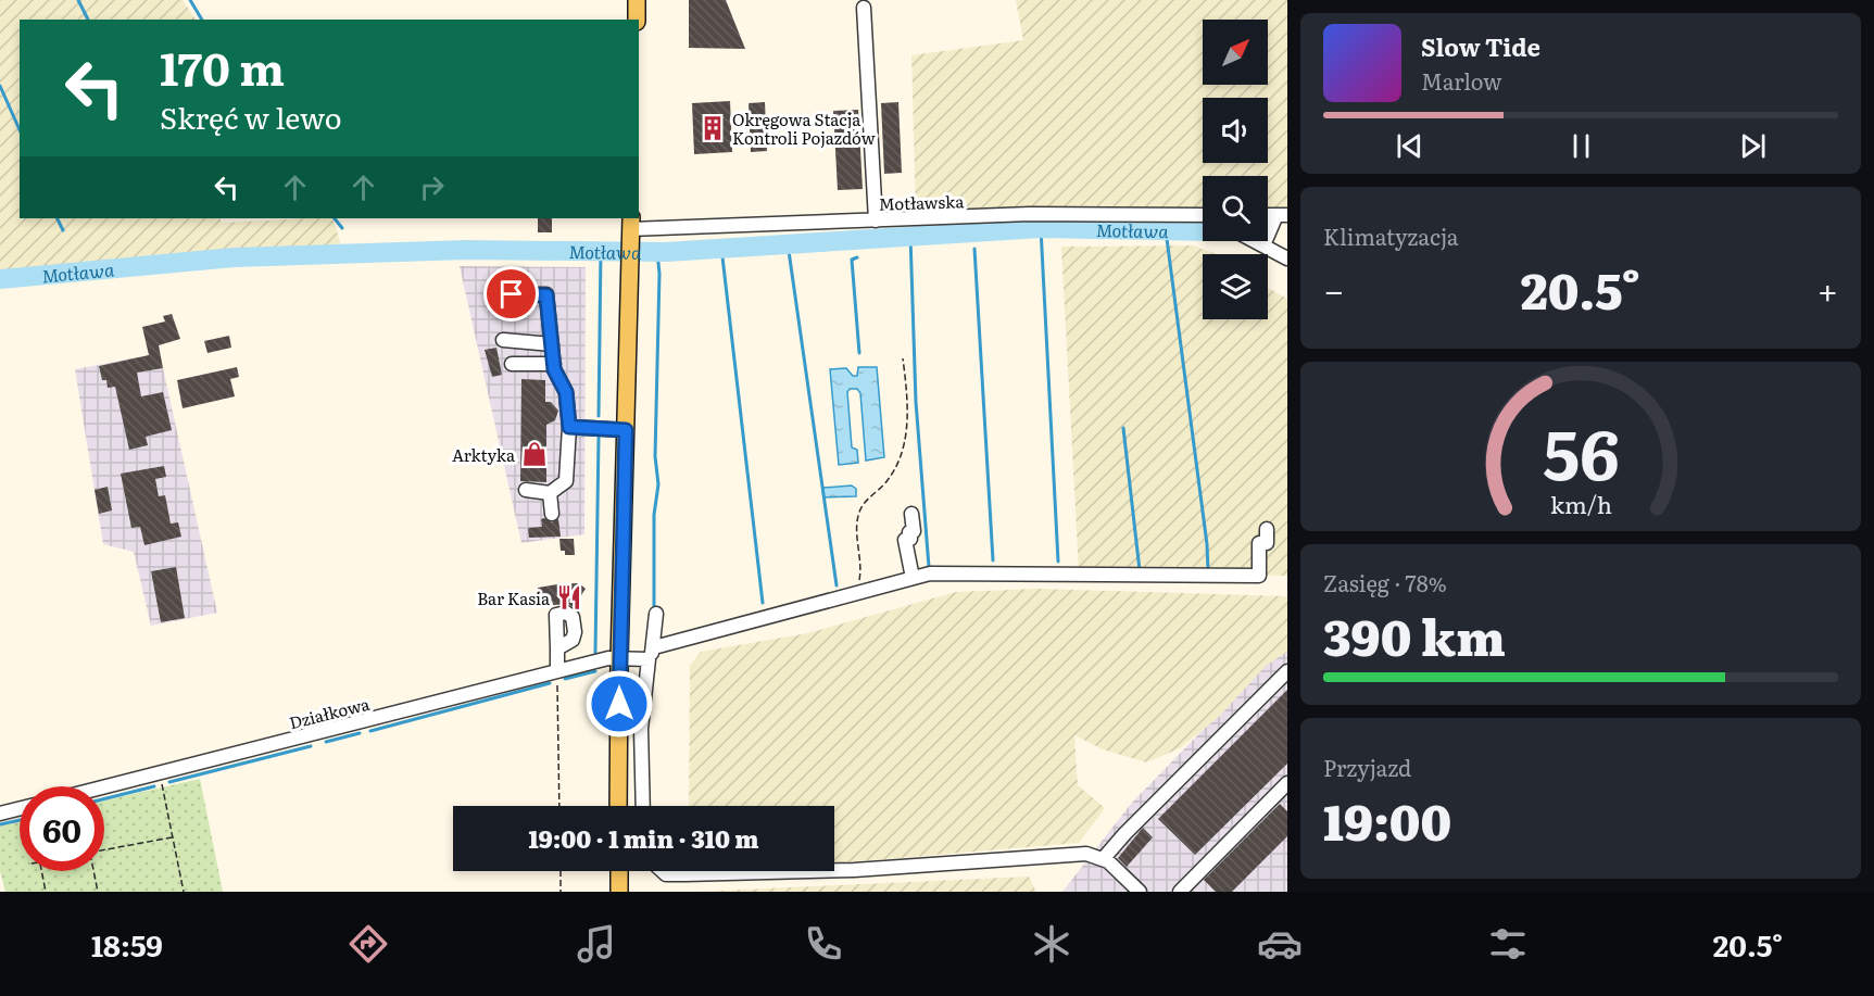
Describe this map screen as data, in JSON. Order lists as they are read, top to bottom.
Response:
{
  "streets": {
    "street": ["Motławska", "Działkowa"]
  },
  "water": ["Motława"],
  "places": {
    "building": ["Okręgowa Stacja Kontroli Pojazdów"],
    "shop": ["Arktyka"],
    "restaurant": ["Bar Kasia"]
  },
  "north": "top right",
  "page": {
    "turn": ["170 m", "Skręć w lewo"],
    "song": ["Slow Tide", "Marlow"],
    "tile": [
      "Klimatyzacja",
      ["Zasięg · 78%", "390 km"],
      ["Przyjazd", "19:00"]
    ],
    "heat": ["−", "20.5°", "+"],
    "limit": "60",
    "trip": "19:00 · 1 min · 310 m",
    "tabs": ["18:59", "20.5°"],
    "gauge": ["56", "km/h"]
  }
}
